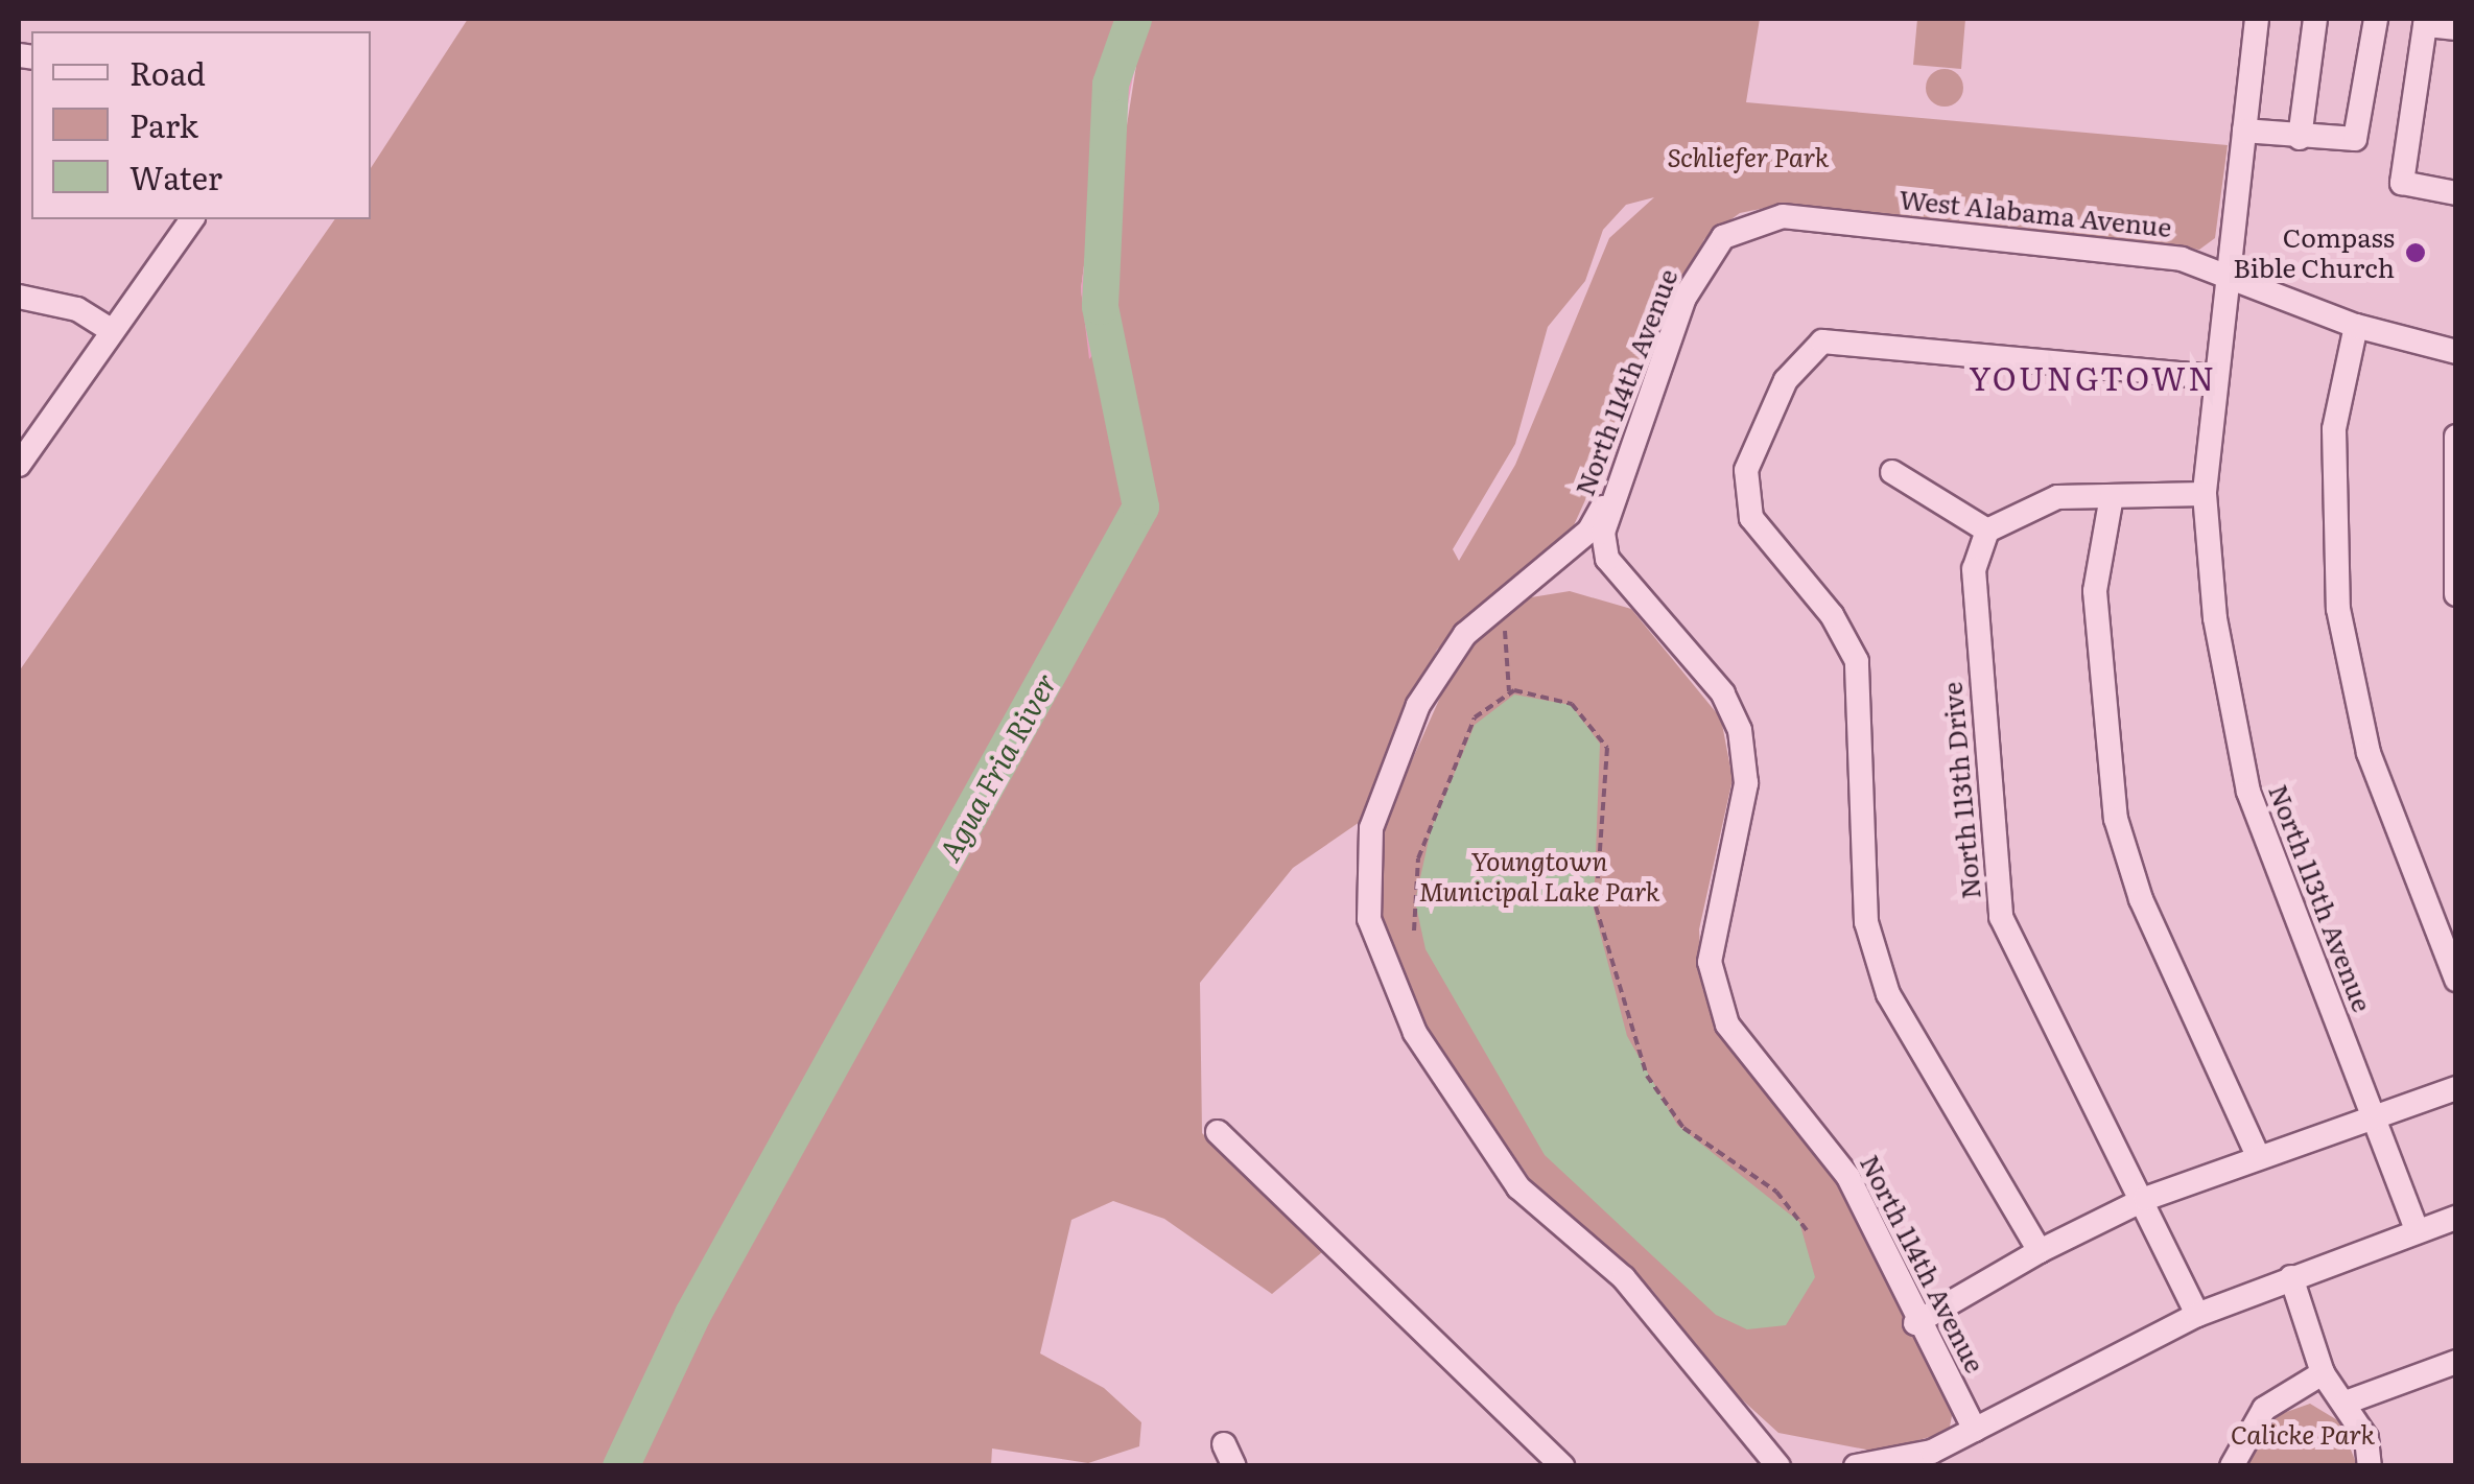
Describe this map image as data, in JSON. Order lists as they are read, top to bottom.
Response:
{
  "streets": {
    "street": [
      "West Alabama Avenue",
      "North 114th Avenue",
      "North 113th Drive",
      "North 113th Avenue"
    ]
  },
  "crossings": [
    ["West Alabama Avenue", "North 114th Avenue"],
    ["West Alabama Avenue", "North 113th Avenue"]
  ],
  "districts": ["YOUNGTOWN"],
  "water": ["Agua Fria River"],
  "parks": ["Schliefer Park", "Youngtown Municipal Lake Park", "Calicke Park"],
  "places": ["Compass Bible Church"],
  "legend": ["Road", "Park", "Water"]
}
